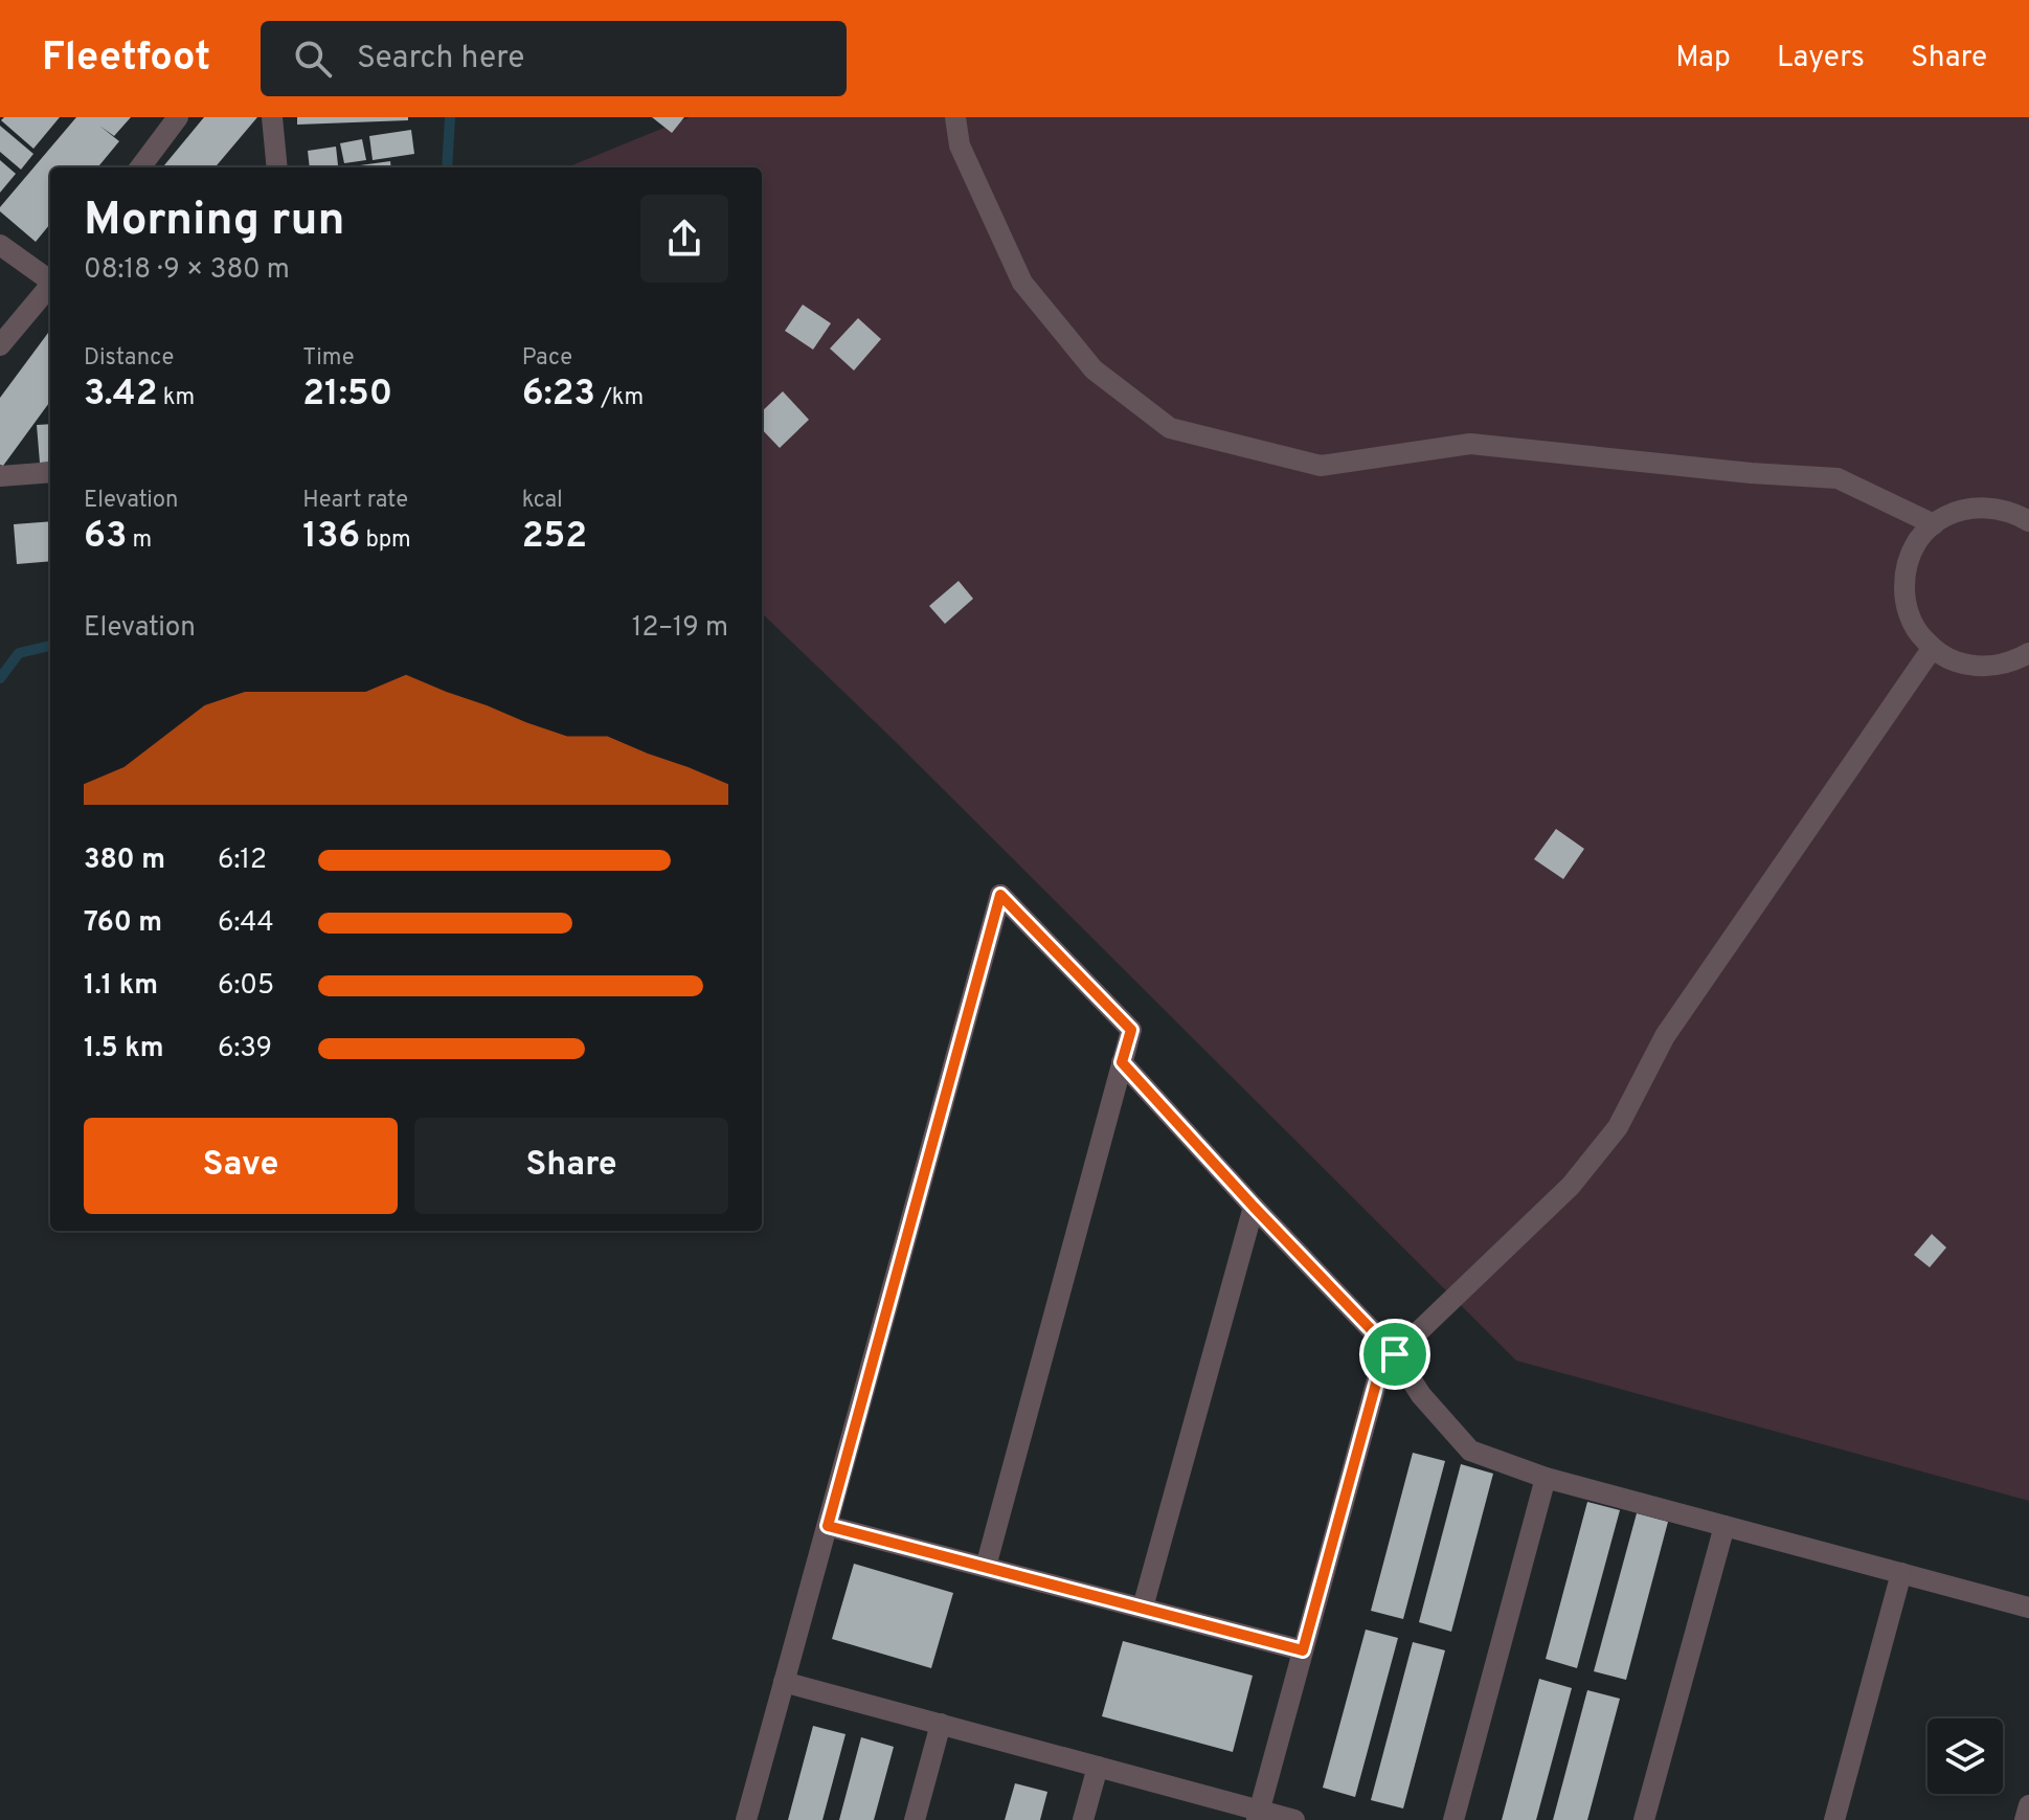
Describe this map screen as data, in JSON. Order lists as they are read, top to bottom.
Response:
{
  "page": {
    "header": "Fleetfoot",
    "search": "Search here",
    "nav": ["Map", "Layers", "Share"],
    "heading": ["Morning run", "08:18 · 9 × 380 m"],
    "stats": [
      ["Distance", "3.42 km"],
      ["Time", "21:50"],
      ["Pace", "6:23 /km"],
      ["Elevation", "63 m"],
      ["Heart rate", "136 bpm"],
      ["kcal", "252"]
    ],
    "chart": ["Elevation", "12–19 m"],
    "list": [
      {
        "name": "380 m",
        "note": "6:12"
      },
      {
        "name": "760 m",
        "note": "6:44"
      },
      {
        "name": "1.1 km",
        "note": "6:05"
      },
      {
        "name": "1.5 km",
        "note": "6:39"
      }
    ],
    "buttons": ["Save", "Share"]
  }
}
